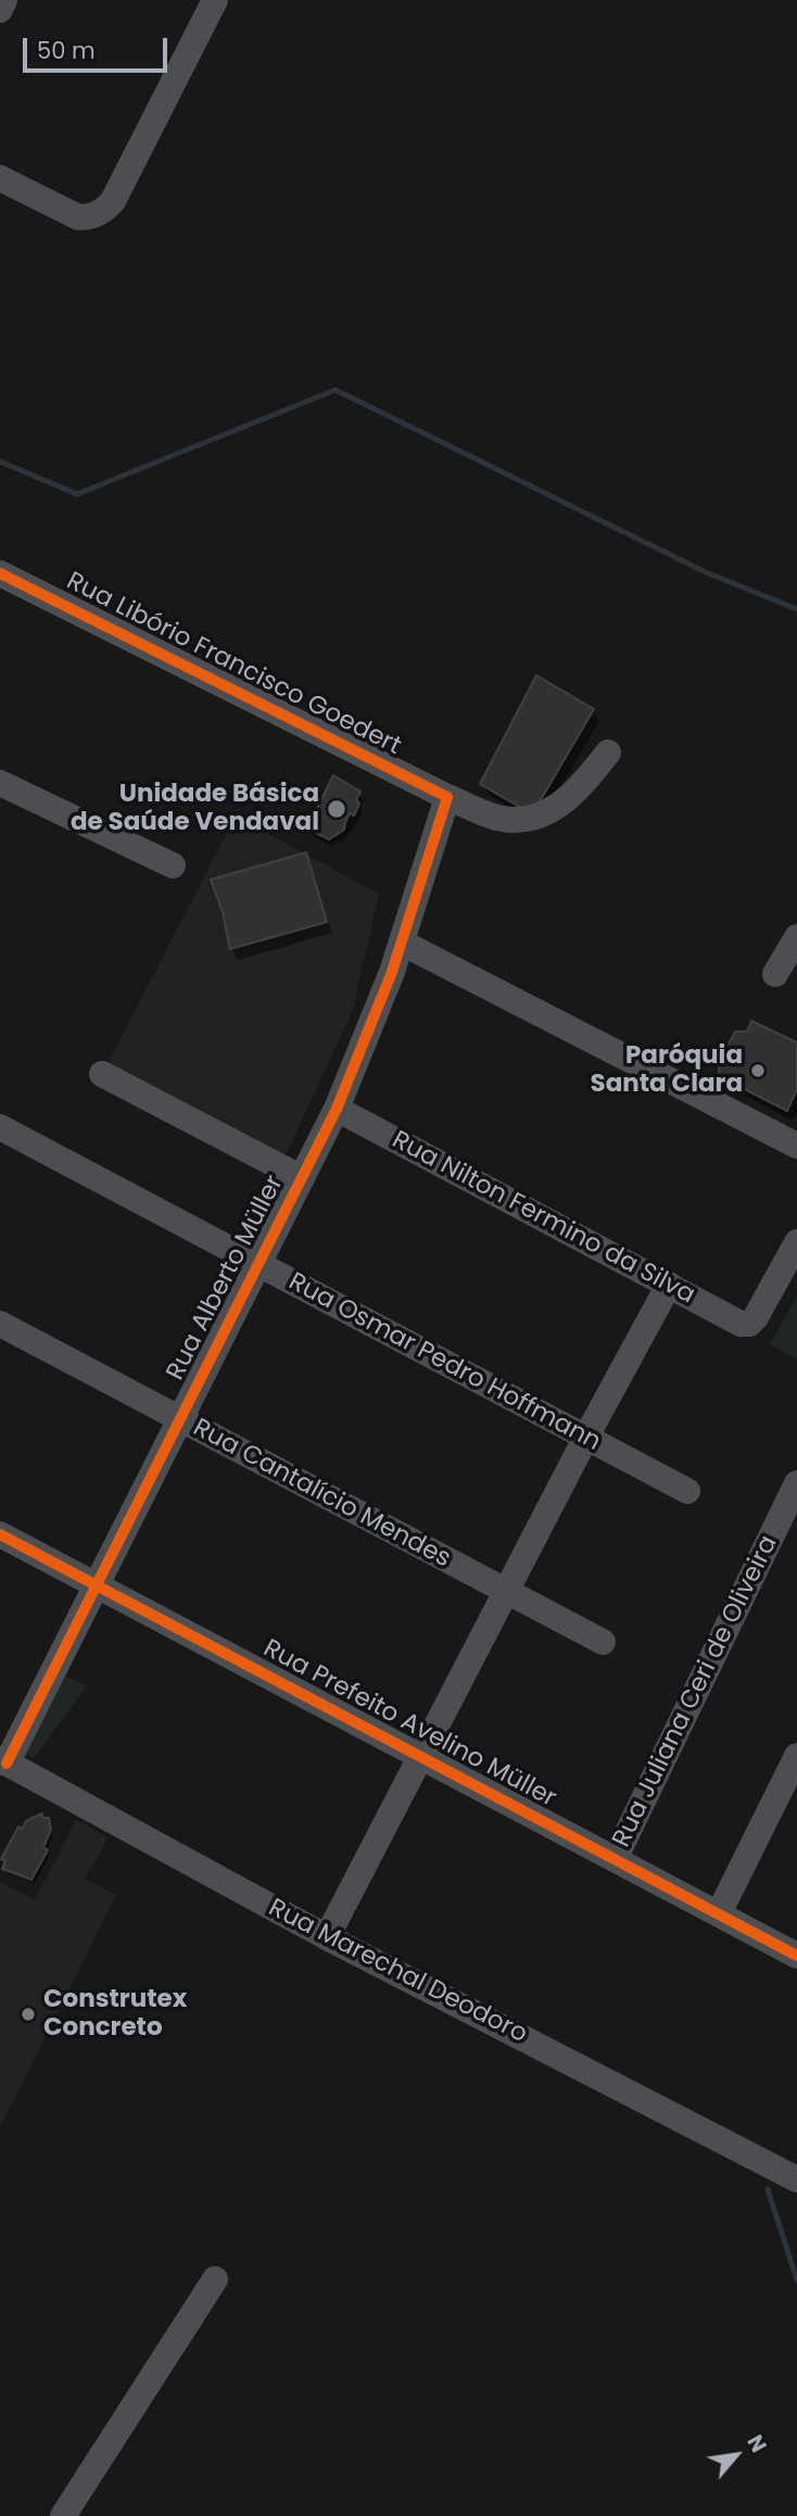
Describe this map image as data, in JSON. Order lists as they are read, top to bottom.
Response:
{
  "streets": {
    "street": [
      "Rua Libório Francisco Goedert",
      "Rua Nilton Fermino da Silva",
      "Rua Alberto Müller",
      "Rua Osmar Pedro Hoffmann",
      "Rua Cantalício Mendes",
      "Rua Juliana Ceri de Oliveira",
      "Rua Prefeito Avelino Müller",
      "Rua Marechal Deodoro"
    ]
  },
  "crossings": [
    ["Rua Libório Francisco Goedert", "Rua Alberto Müller"],
    ["Rua Nilton Fermino da Silva", "Rua Alberto Müller"],
    ["Rua Alberto Müller", "Rua Osmar Pedro Hoffmann"],
    ["Rua Alberto Müller", "Rua Cantalício Mendes"],
    ["Rua Alberto Müller", "Rua Prefeito Avelino Müller"],
    ["Rua Alberto Müller", "Rua Marechal Deodoro"],
    ["Rua Juliana Ceri de Oliveira", "Rua Prefeito Avelino Müller"]
  ],
  "places": ["Unidade Básica de Saúde Vendaval", "Paróquia Santa Clara", "Construtex Concreto"],
  "scale_bar": "50 m",
  "north": "top right"
}
